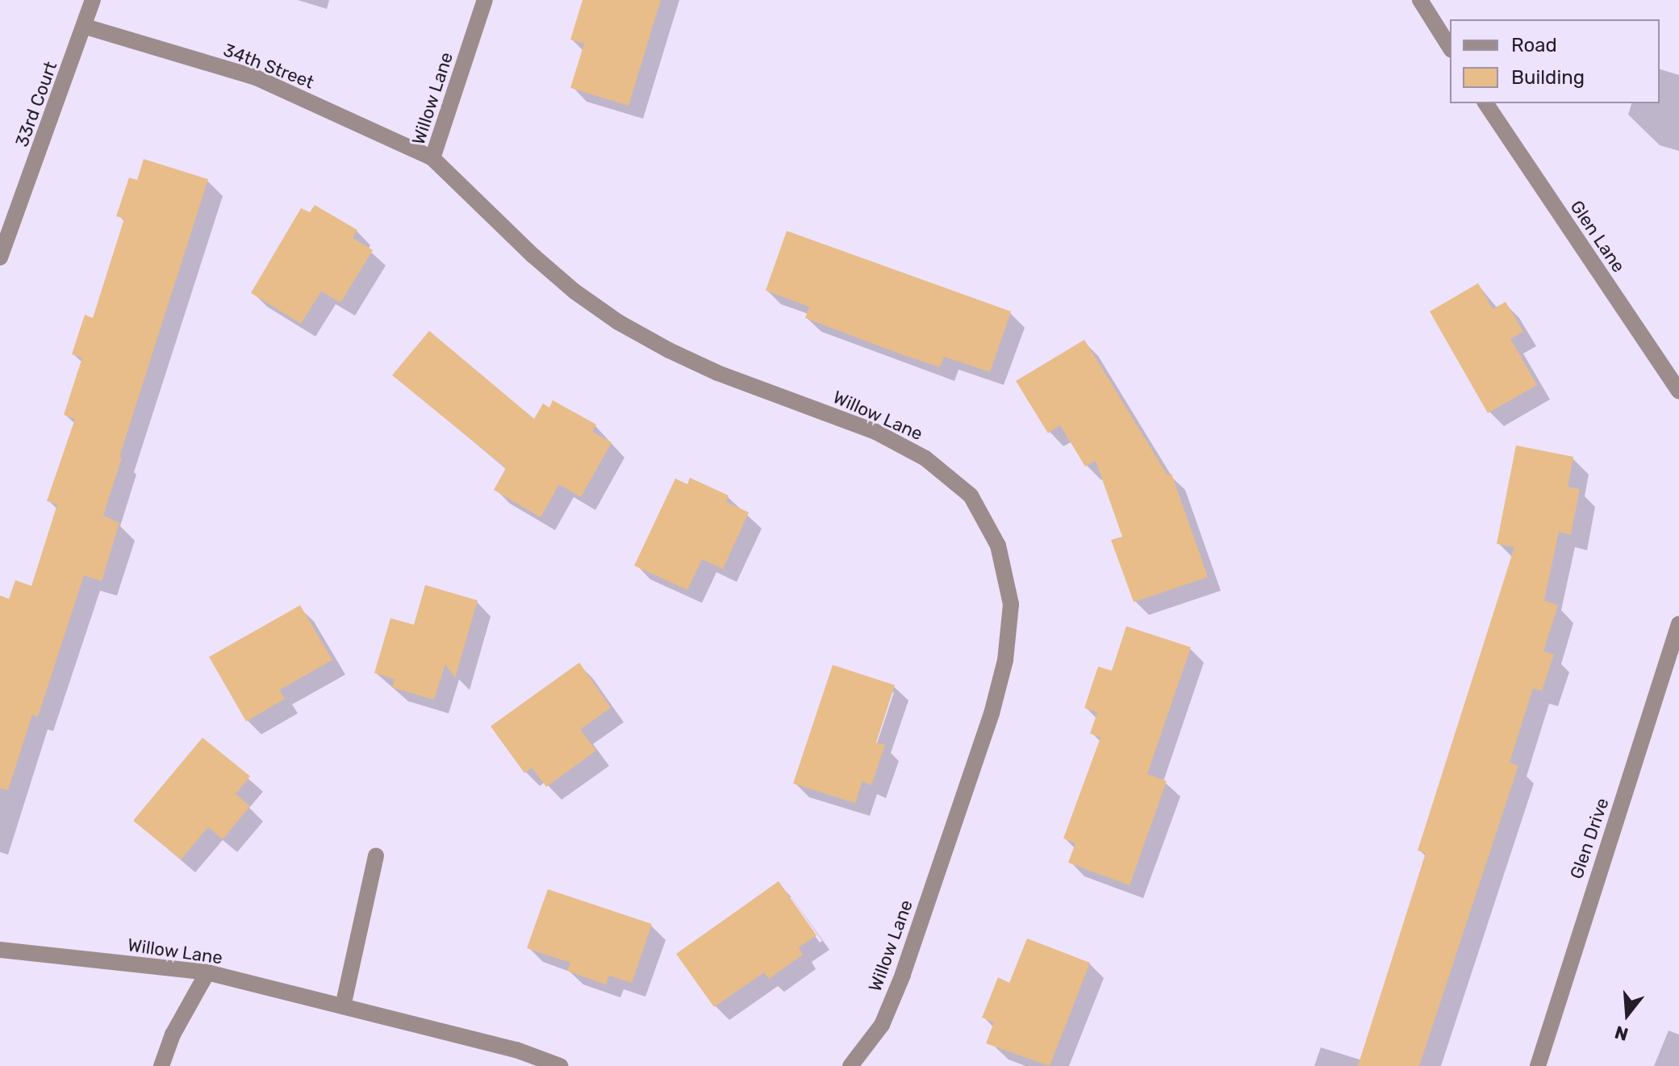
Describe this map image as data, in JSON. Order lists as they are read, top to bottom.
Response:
{
  "streets": {
    "street": [
      "34th Street",
      "Willow Lane",
      "33rd Court",
      "Glen Lane",
      "Glen Drive"
    ]
  },
  "crossings": [
    ["34th Street", "Willow Lane"],
    ["34th Street", "33rd Court"]
  ],
  "legend": ["Road", "Building"],
  "north": "bottom"
}
